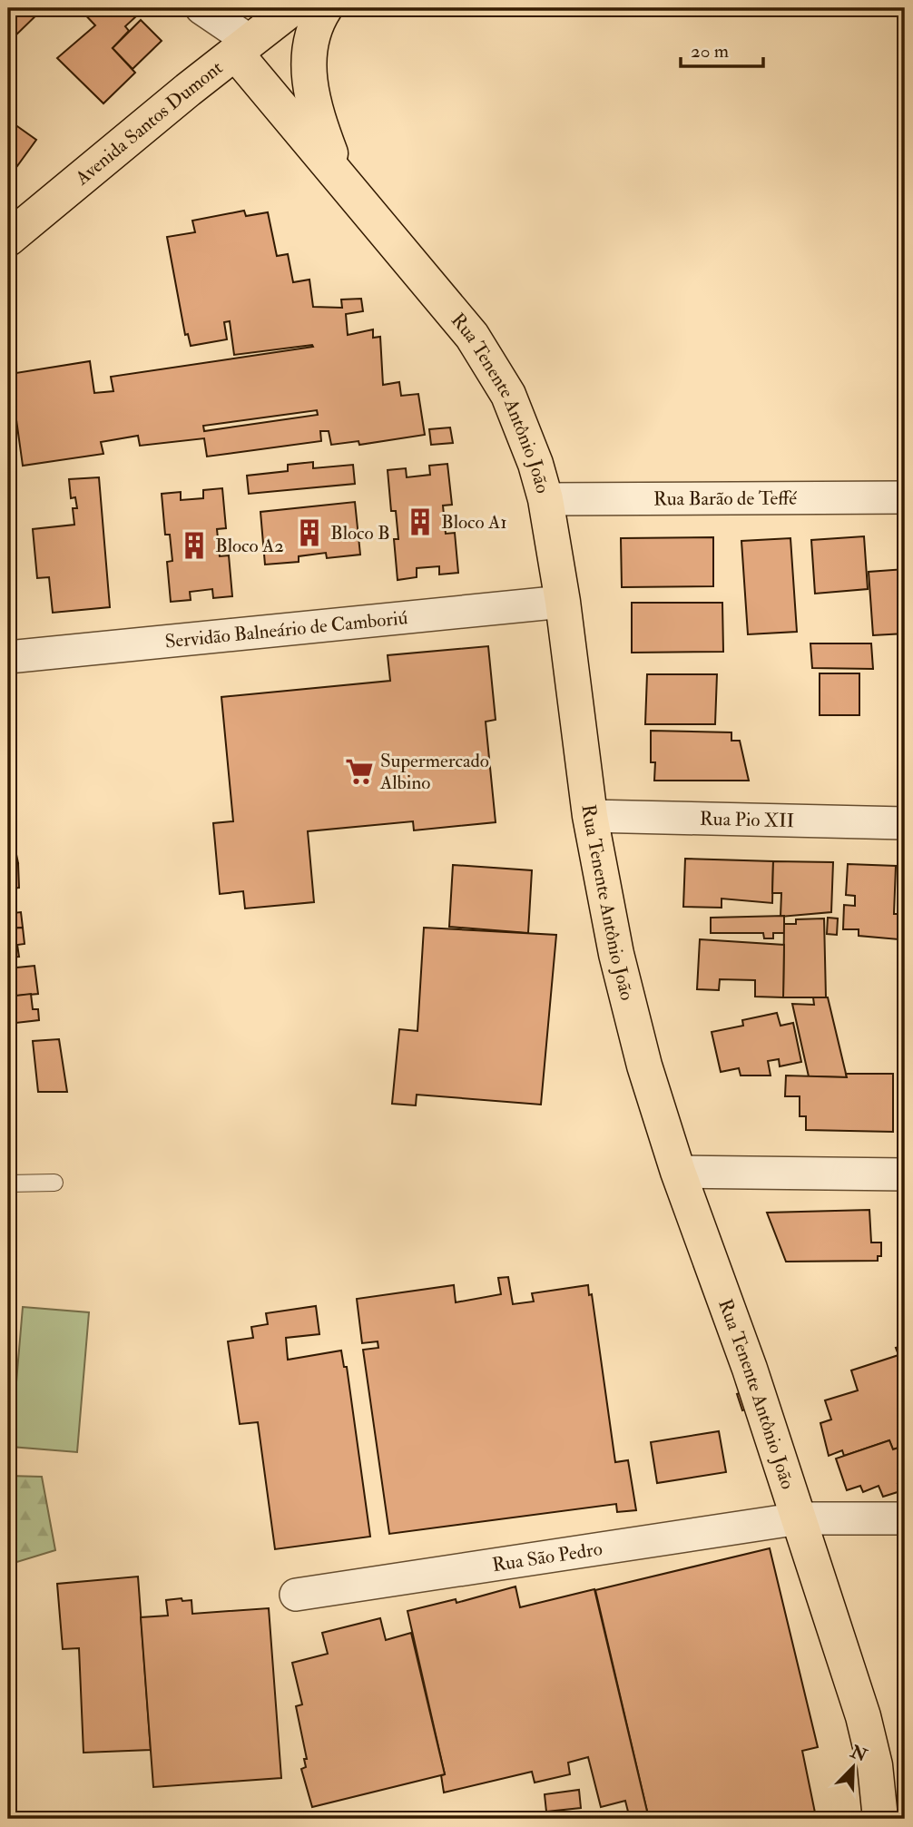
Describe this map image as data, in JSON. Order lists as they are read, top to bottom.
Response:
{
  "streets": {
    "main road": ["Avenida Santos Dumont", "Rua Tenente Antônio João"],
    "street": [
      "Rua Barão de Teffé",
      "Servidão Balneário de Camboriú",
      "Rua Pio XII",
      "Rua São Pedro"
    ]
  },
  "crossings": [
    ["Avenida Santos Dumont", "Rua Tenente Antônio João"],
    ["Rua Tenente Antônio João", "Rua Barão de Teffé"],
    ["Rua Tenente Antônio João", "Servidão Balneário de Camboriú"],
    ["Rua Tenente Antônio João", "Rua Pio XII"],
    ["Rua Tenente Antônio João", "Rua São Pedro"]
  ],
  "places": {
    "building": ["Bloco A1", "Bloco B", "Bloco A2"],
    "supermarket": ["Supermercado Albino"]
  },
  "scale_bar": "20 m",
  "north": "top right"
}
